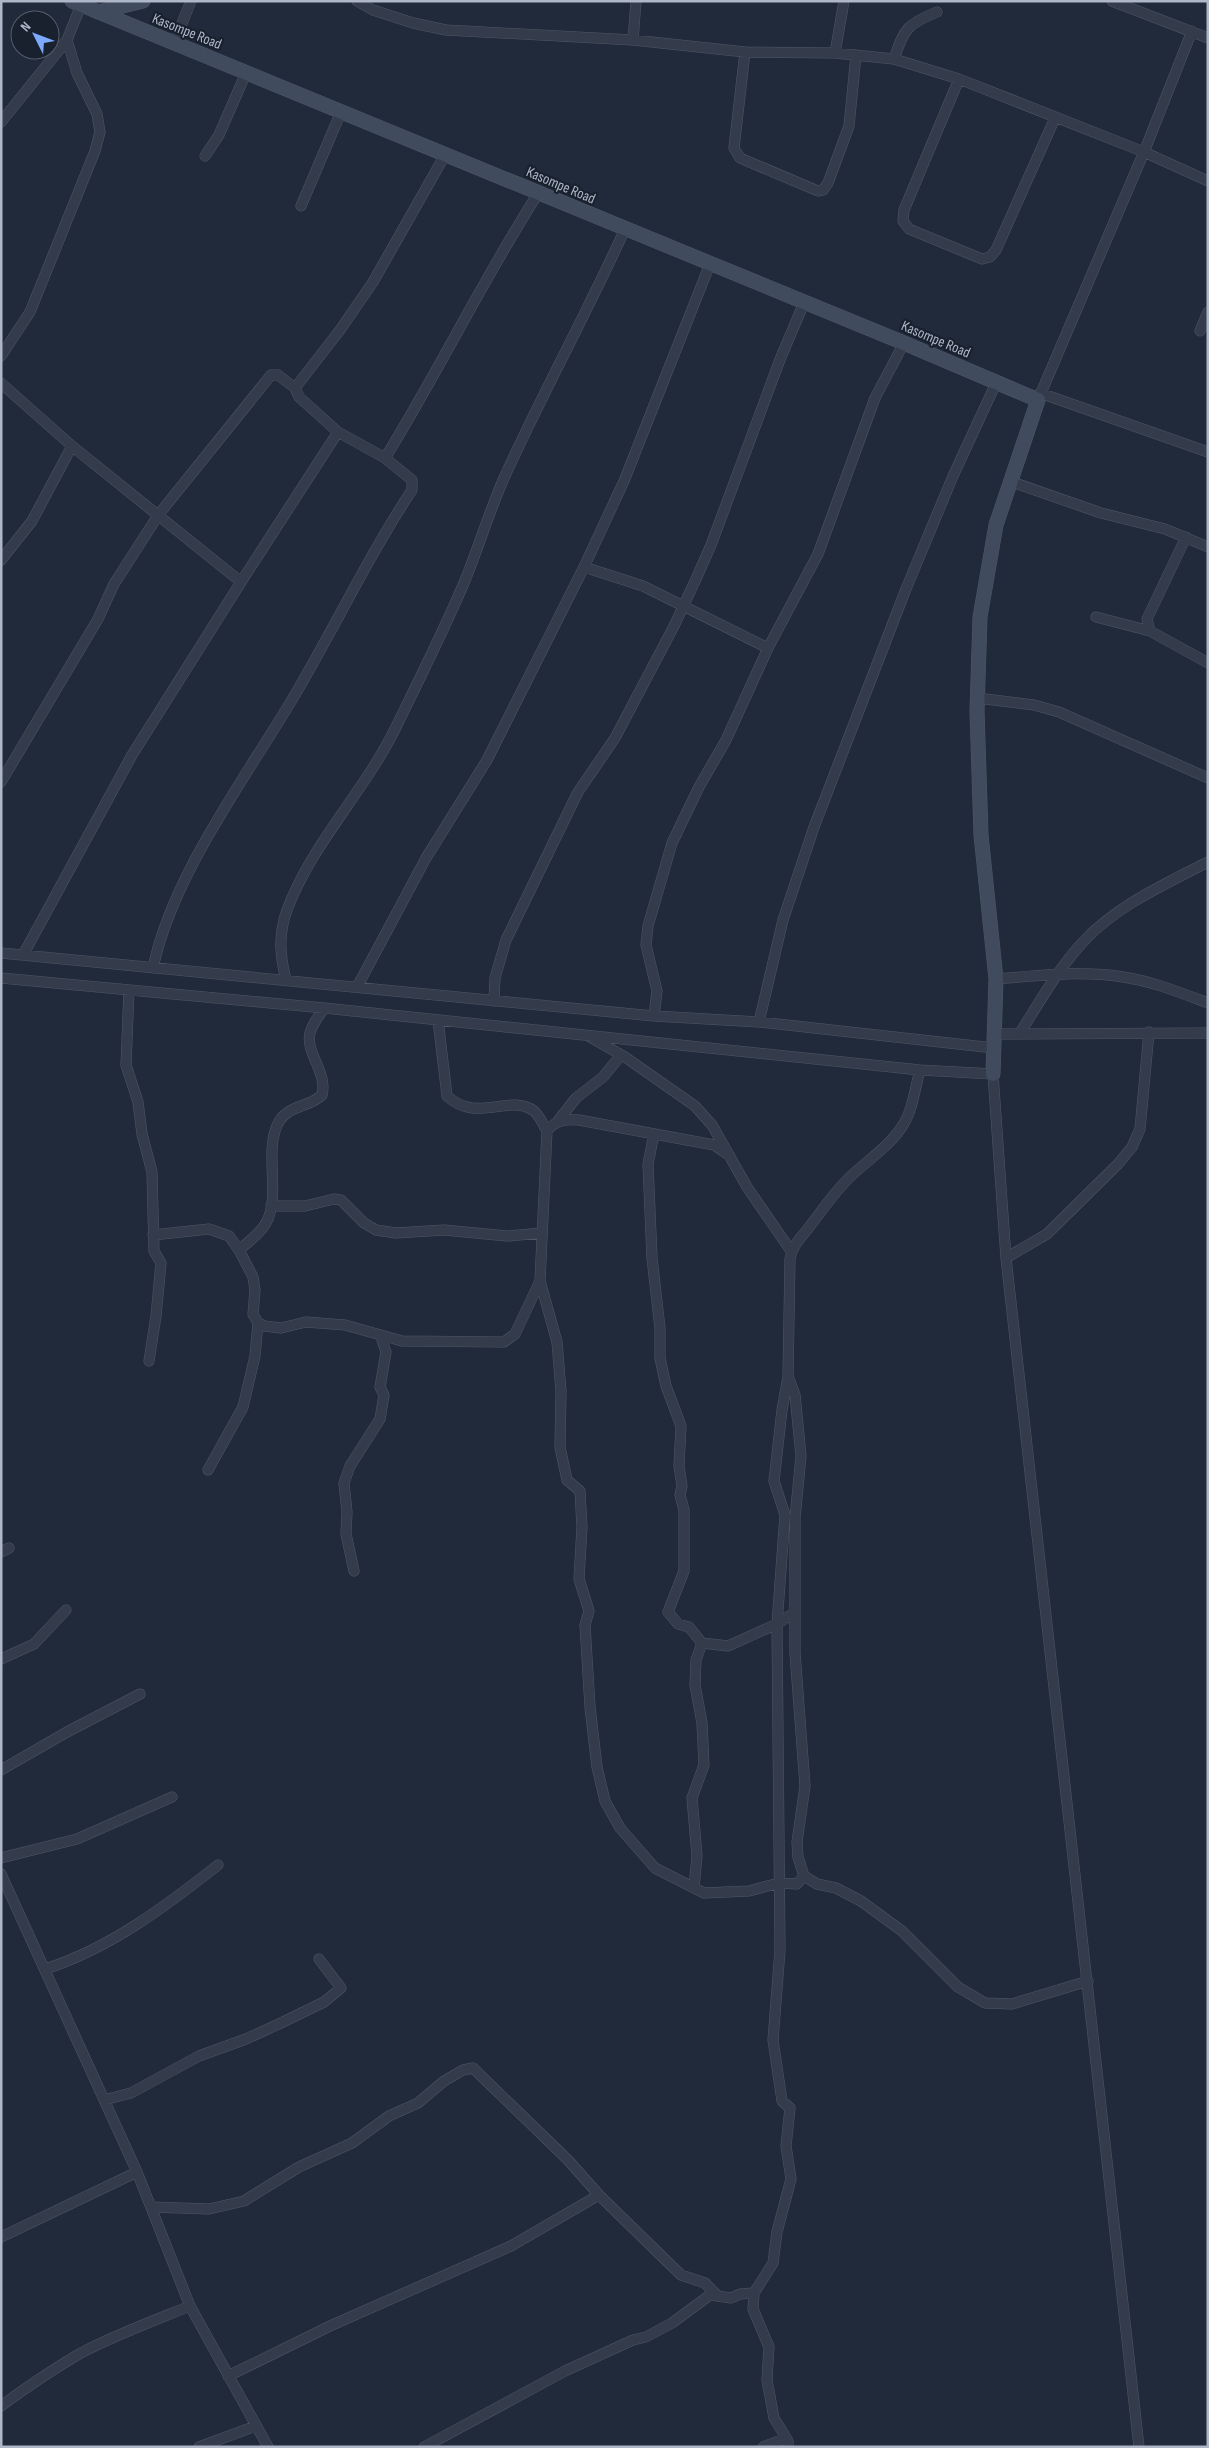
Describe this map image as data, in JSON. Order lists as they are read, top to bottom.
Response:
{
  "streets": {
    "street": ["Kasompe Road"]
  },
  "north": "top left"
}
